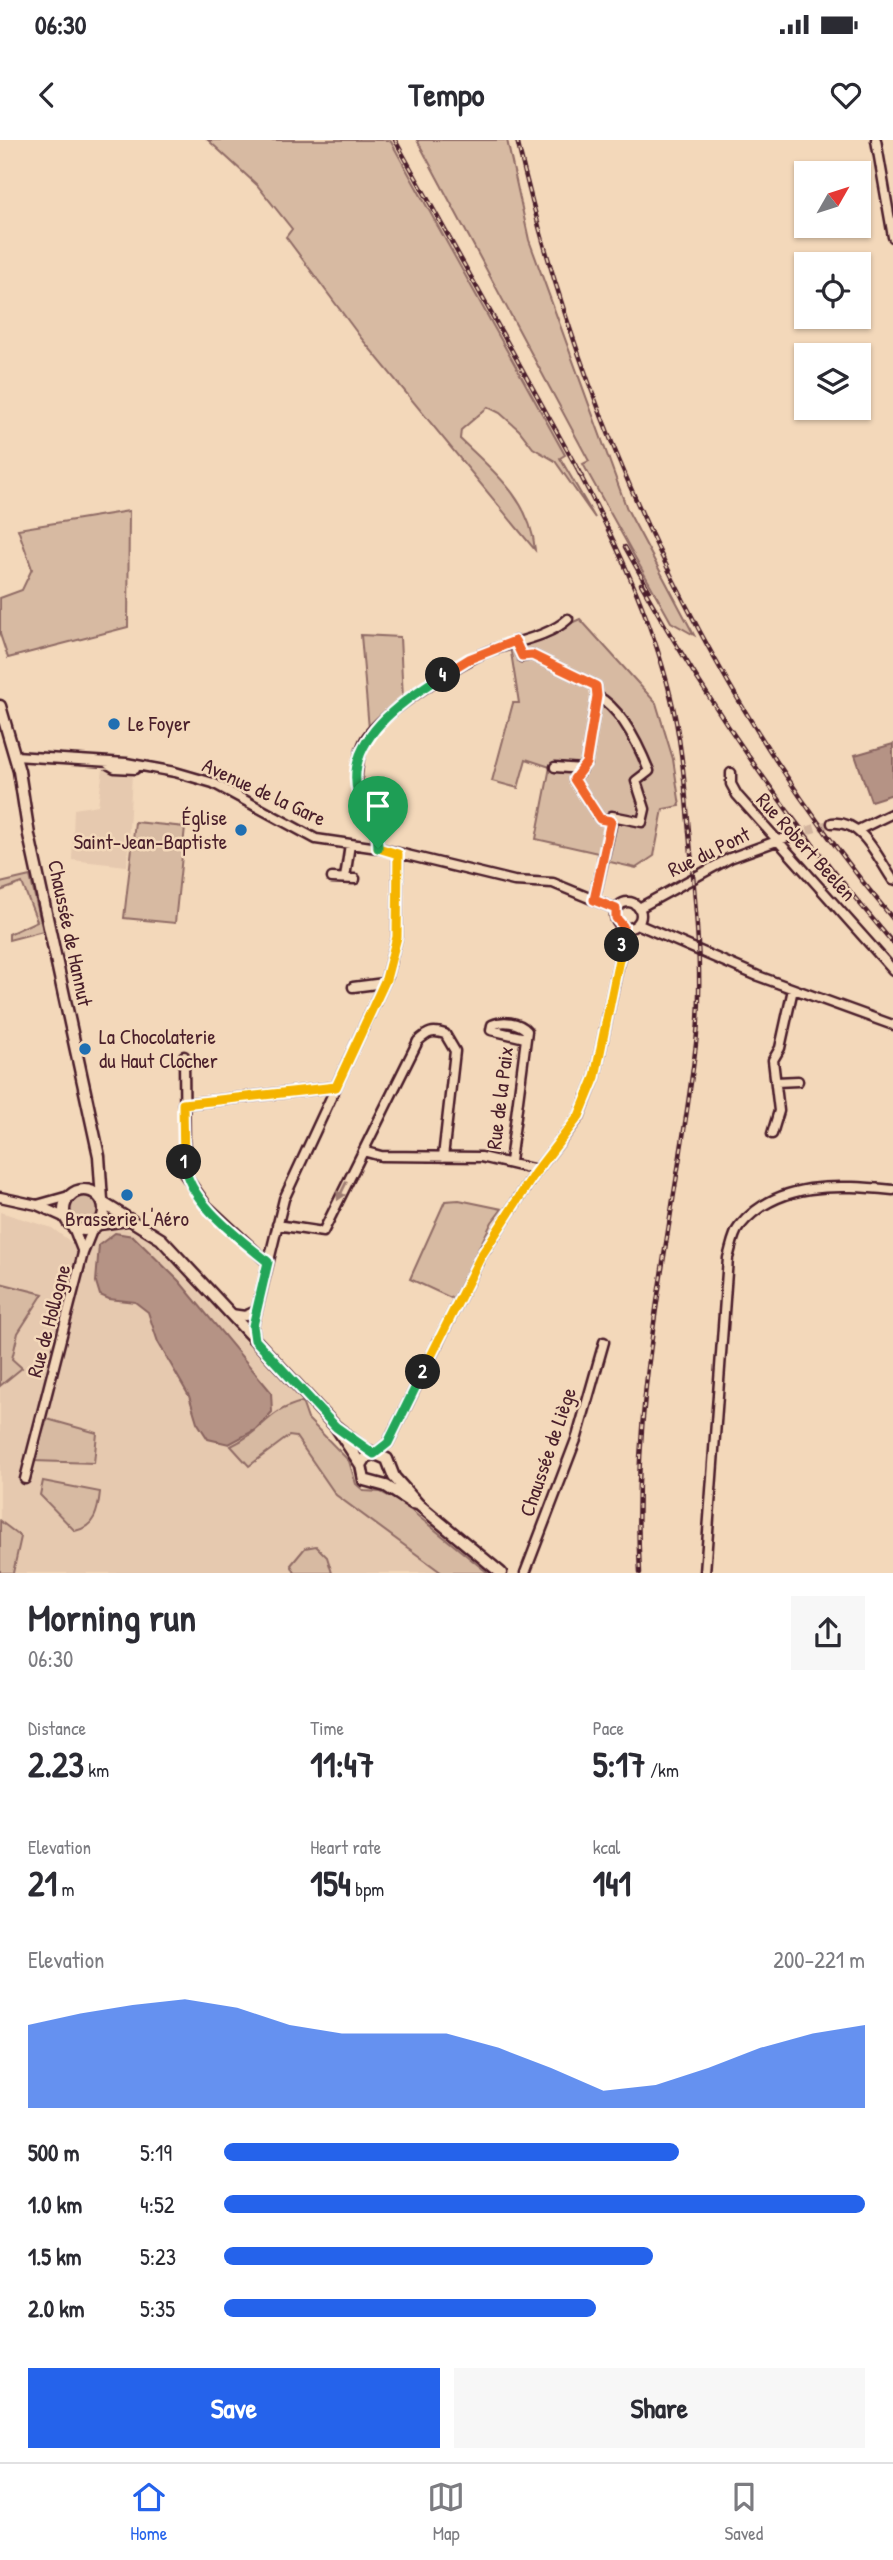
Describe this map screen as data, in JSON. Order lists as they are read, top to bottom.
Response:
{
  "streets": {
    "main road": ["Chaussée de Hannut"],
    "street": [
      "Avenue de la Gare",
      "Rue Robert Beelen",
      "Rue du Pont",
      "Rue de la Paix",
      "Rue de Hollogne",
      "Chaussée de Liège"
    ]
  },
  "crossings": [
    ["Avenue de la Gare", "Rue du Pont"],
    ["Avenue de la Gare", "Chaussée de Hannut"],
    ["Rue Robert Beelen", "Rue du Pont"],
    ["Chaussée de Hannut", "Rue de Hollogne"]
  ],
  "places": [
    "Le Foyer",
    "Église Saint-Jean-Baptiste",
    "La Chocolaterie du Haut Clocher",
    "Brasserie L'Aéro"
  ],
  "north": "top right",
  "page": {
    "status": "06:30",
    "header": "Tempo",
    "pins": [
      "4",
      "3",
      "1",
      "2"
    ],
    "heading": ["Morning run", "06:30"],
    "stats": [
      ["Distance", "2.23 km"],
      ["Time", "11:47"],
      ["Pace", "5:17 /km"],
      ["Elevation", "21 m"],
      ["Heart rate", "154 bpm"],
      ["kcal", "141"]
    ],
    "chart": ["Elevation", "200–221 m"],
    "list": [
      {
        "name": "500 m",
        "note": "5:19"
      },
      {
        "name": "1.0 km",
        "note": "4:52"
      },
      {
        "name": "1.5 km",
        "note": "5:23"
      },
      {
        "name": "2.0 km",
        "note": "5:35"
      }
    ],
    "buttons": ["Save", "Share"],
    "tabs": ["Home", "Map", "Saved"]
  }
}
